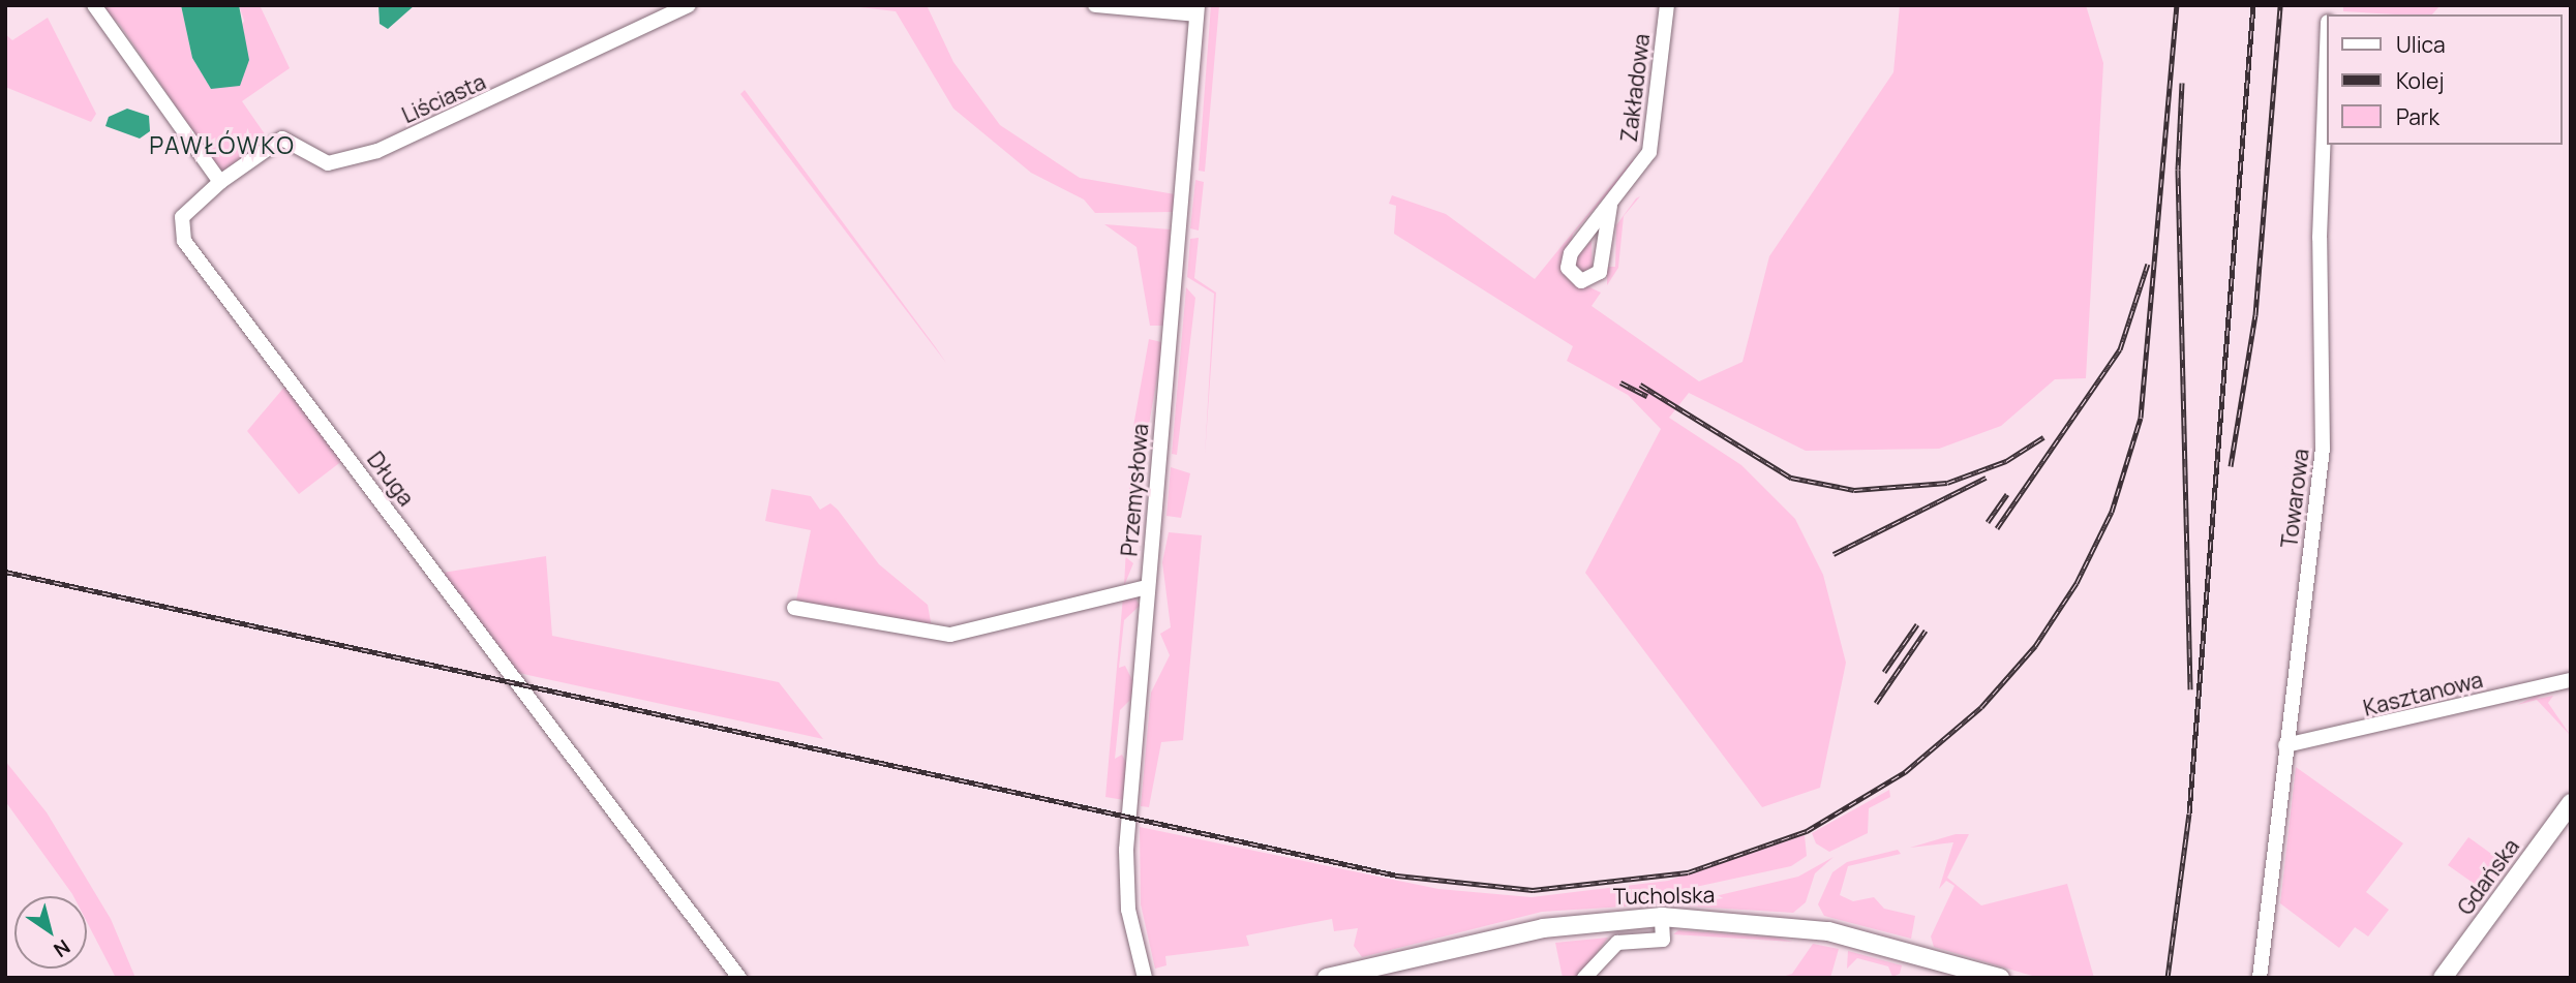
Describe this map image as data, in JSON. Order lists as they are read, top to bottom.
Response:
{
  "streets": {
    "main road": ["Gdańska", "Tucholska"],
    "street": [
      "Zakładowa",
      "Liściasta",
      "Długa",
      "Przemysłowa",
      "Towarowa",
      "Kasztanowa"
    ]
  },
  "crossings": [
    ["Liściasta", "Długa"],
    ["Towarowa", "Kasztanowa"]
  ],
  "districts": ["PAWŁÓWKO"],
  "legend": ["Ulica", "Kolej", "Park"],
  "north": "bottom right"
}
